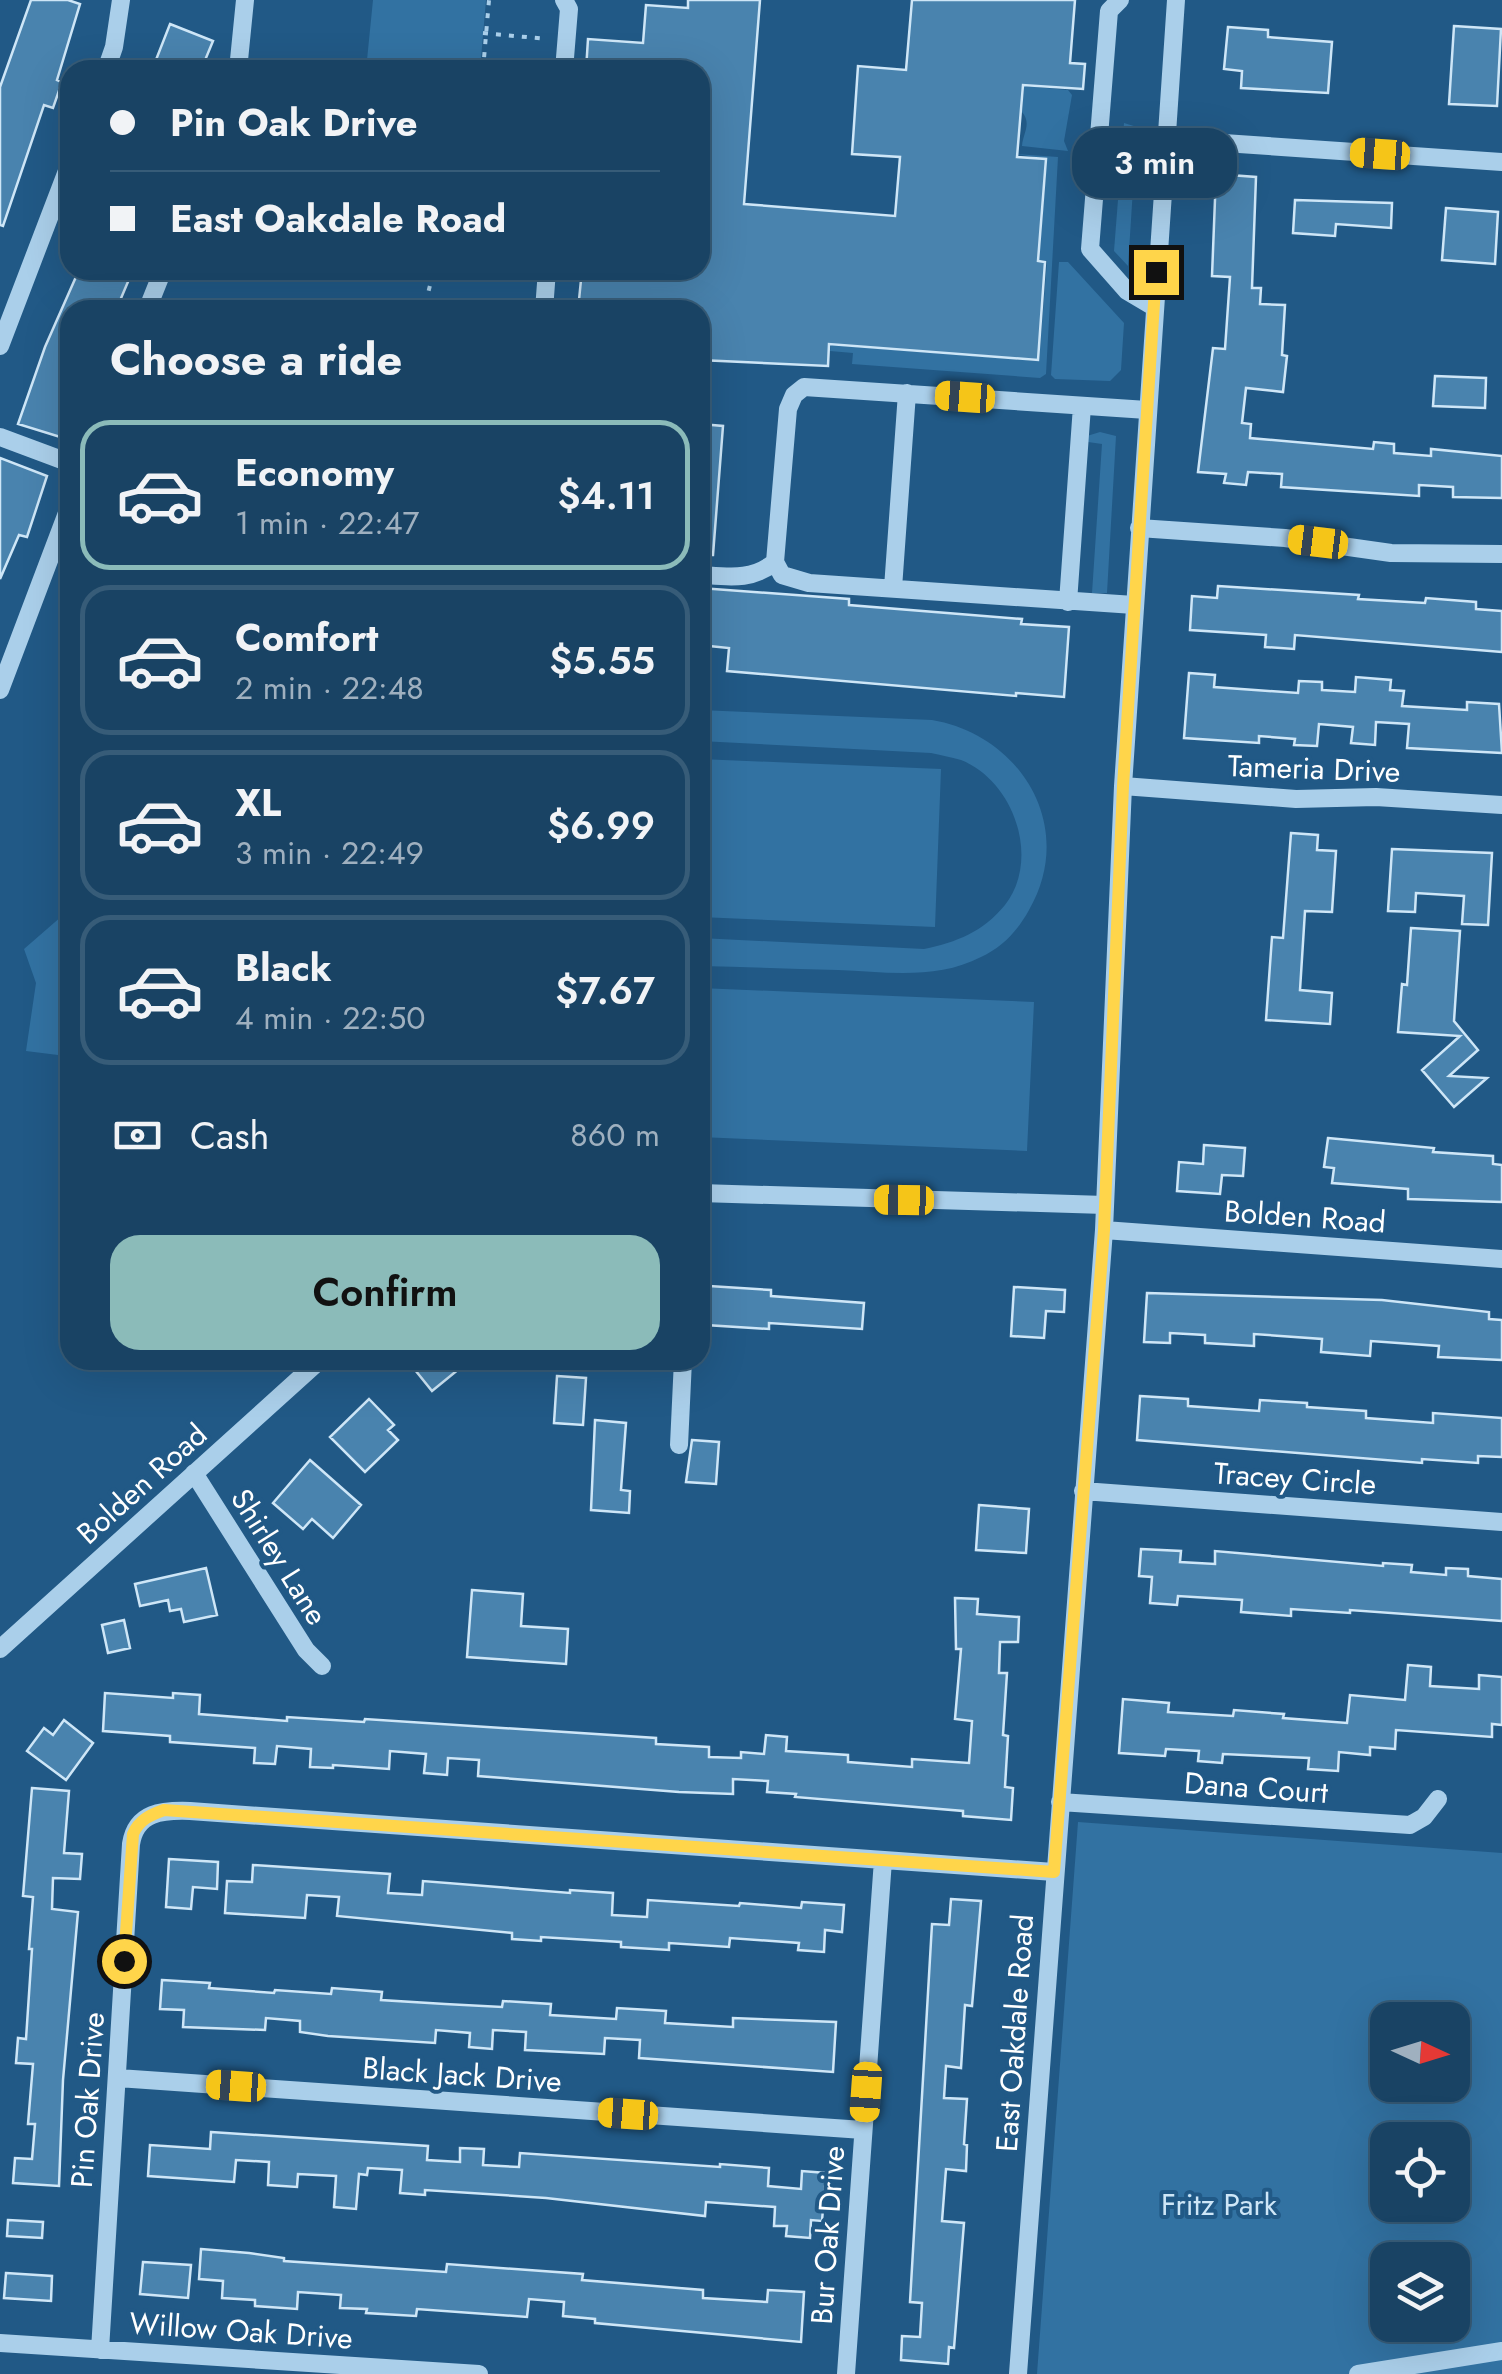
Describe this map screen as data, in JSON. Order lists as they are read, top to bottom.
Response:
{
  "streets": {
    "street": [
      "Tameria Drive",
      "Bolden Road",
      "Tracey Circle",
      "Shirley Lane",
      "Dana Court",
      "East Oakdale Road",
      "Black Jack Drive",
      "Pin Oak Drive",
      "Bur Oak Drive",
      "Willow Oak Drive"
    ]
  },
  "crossings": [
    ["Tameria Drive", "East Oakdale Road"],
    ["Bolden Road", "Shirley Lane"],
    ["Bolden Road", "East Oakdale Road"],
    ["Tracey Circle", "East Oakdale Road"],
    ["Dana Court", "East Oakdale Road"],
    ["Black Jack Drive", "Pin Oak Drive"],
    ["Black Jack Drive", "Bur Oak Drive"],
    ["Pin Oak Drive", "Bur Oak Drive"],
    ["Pin Oak Drive", "Willow Oak Drive"]
  ],
  "parks": ["Fritz Park"],
  "north": "right",
  "page": {
    "banner": ["Pin Oak Drive", "East Oakdale Road"],
    "bubble": "3 min",
    "heading": "Choose a ride",
    "list": [
      {
        "name": "Economy",
        "note": "1 min · 22:47",
        "value": "$4.11"
      },
      {
        "name": "Comfort",
        "note": "2 min · 22:48",
        "value": "$5.55"
      },
      {
        "name": "XL",
        "note": "3 min · 22:49",
        "value": "$6.99"
      },
      {
        "name": "Black",
        "note": "4 min · 22:50",
        "value": "$7.67"
      }
    ],
    "pay": ["Cash", "860 m"],
    "buttons": "Confirm"
  }
}
